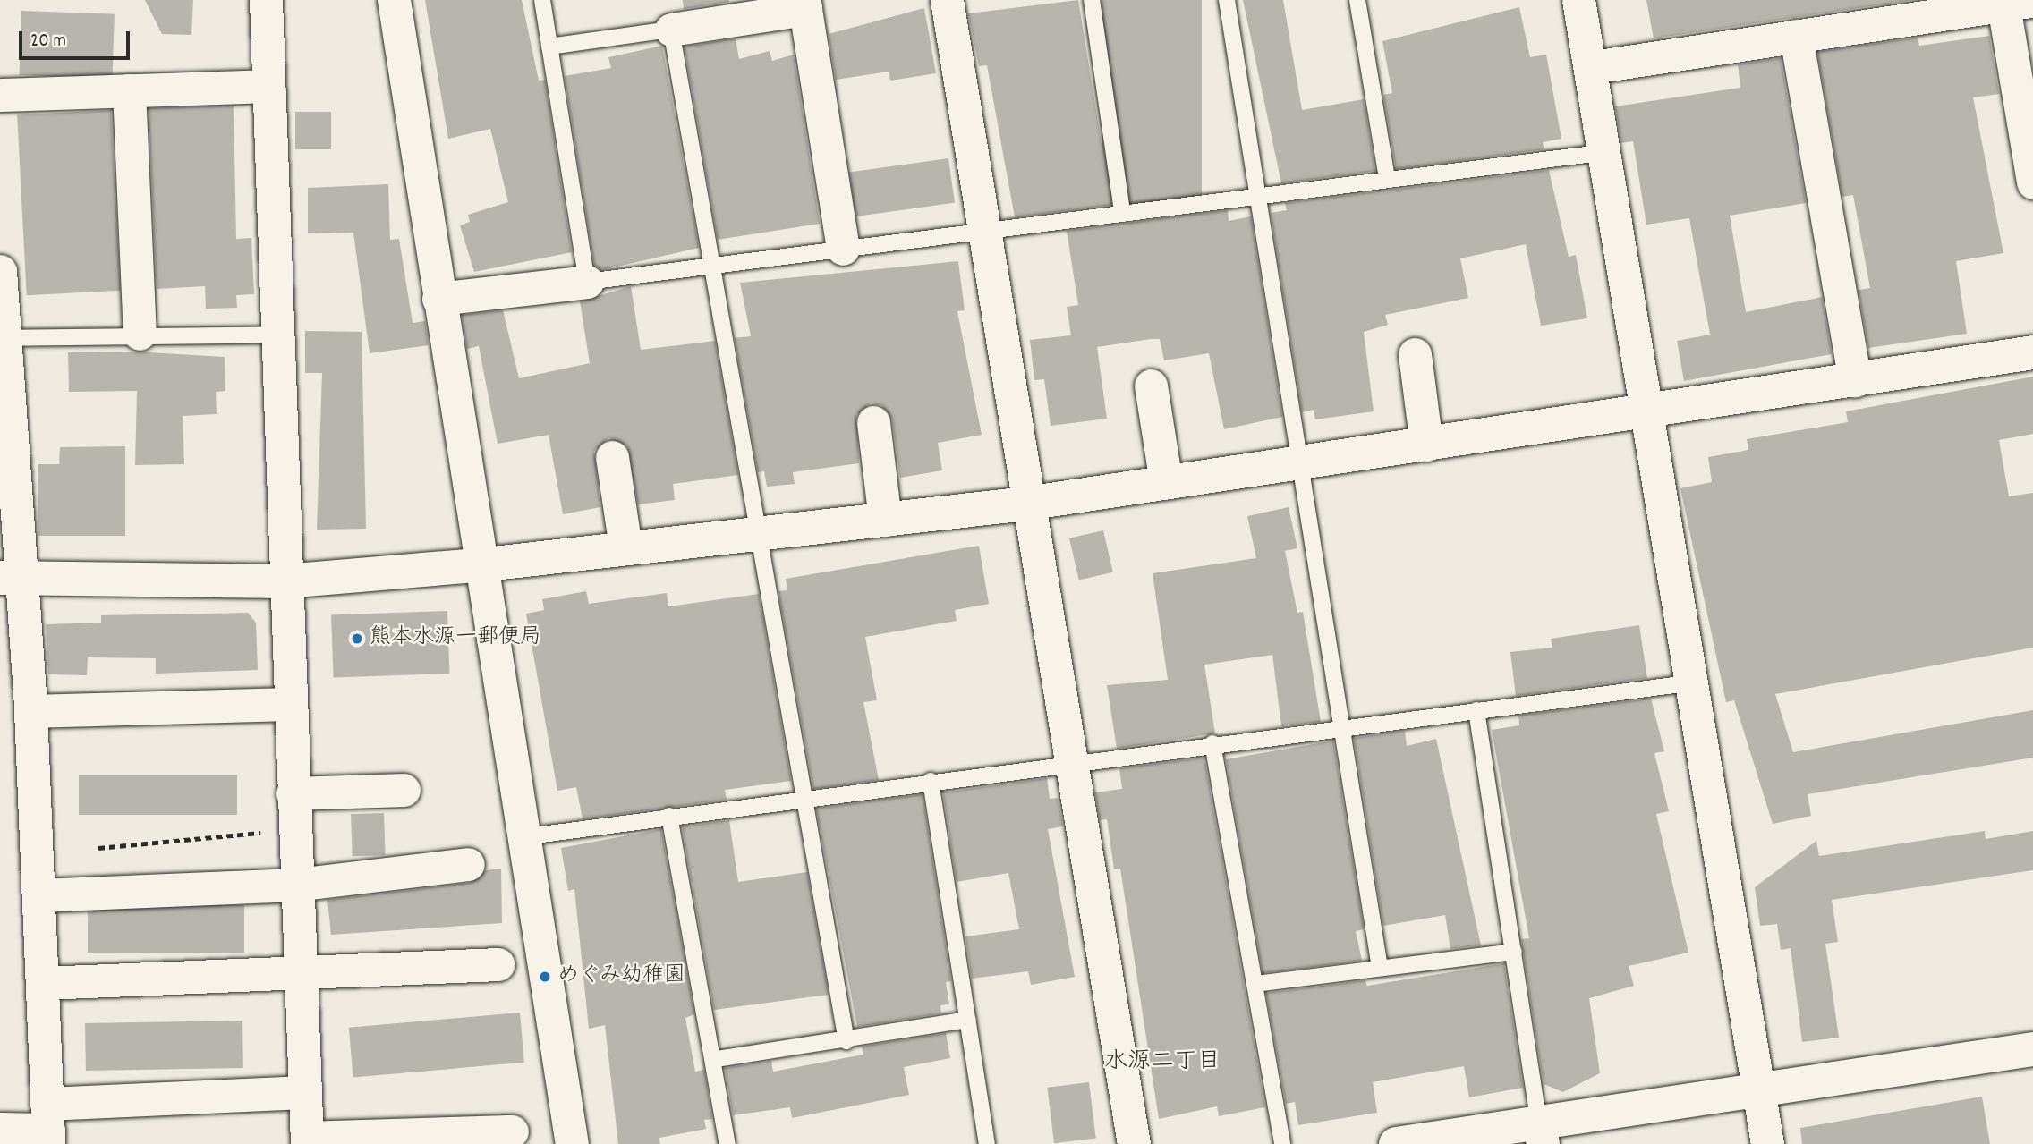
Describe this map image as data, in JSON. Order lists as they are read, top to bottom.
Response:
{
  "districts": ["水源二丁目"],
  "places": ["熊本水源一郵便局", "めぐみ幼稚園"],
  "scale_bar": "20 m"
}
